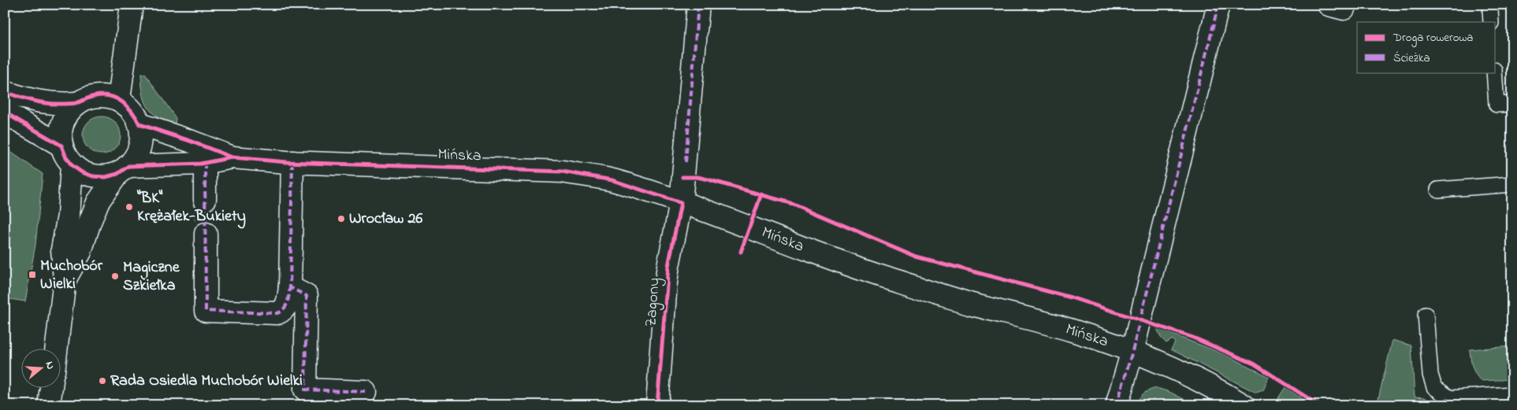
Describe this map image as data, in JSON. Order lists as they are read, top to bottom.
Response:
{
  "streets": {
    "street": ["Mińska", "Zagony"]
  },
  "crossings": [
    ["Mińska", "Zagony"]
  ],
  "places": {
    "other": [
      "\"BK\" Krężałek-Bukiety",
      "Wrocław 26",
      "Magiczne Szkiełka",
      "Rada Osiedla Muchobór Wielki"
    ],
    "transit": ["Muchobór Wielki"]
  },
  "legend": ["Droga rowerowa", "Ścieżka"],
  "north": "right"
}
